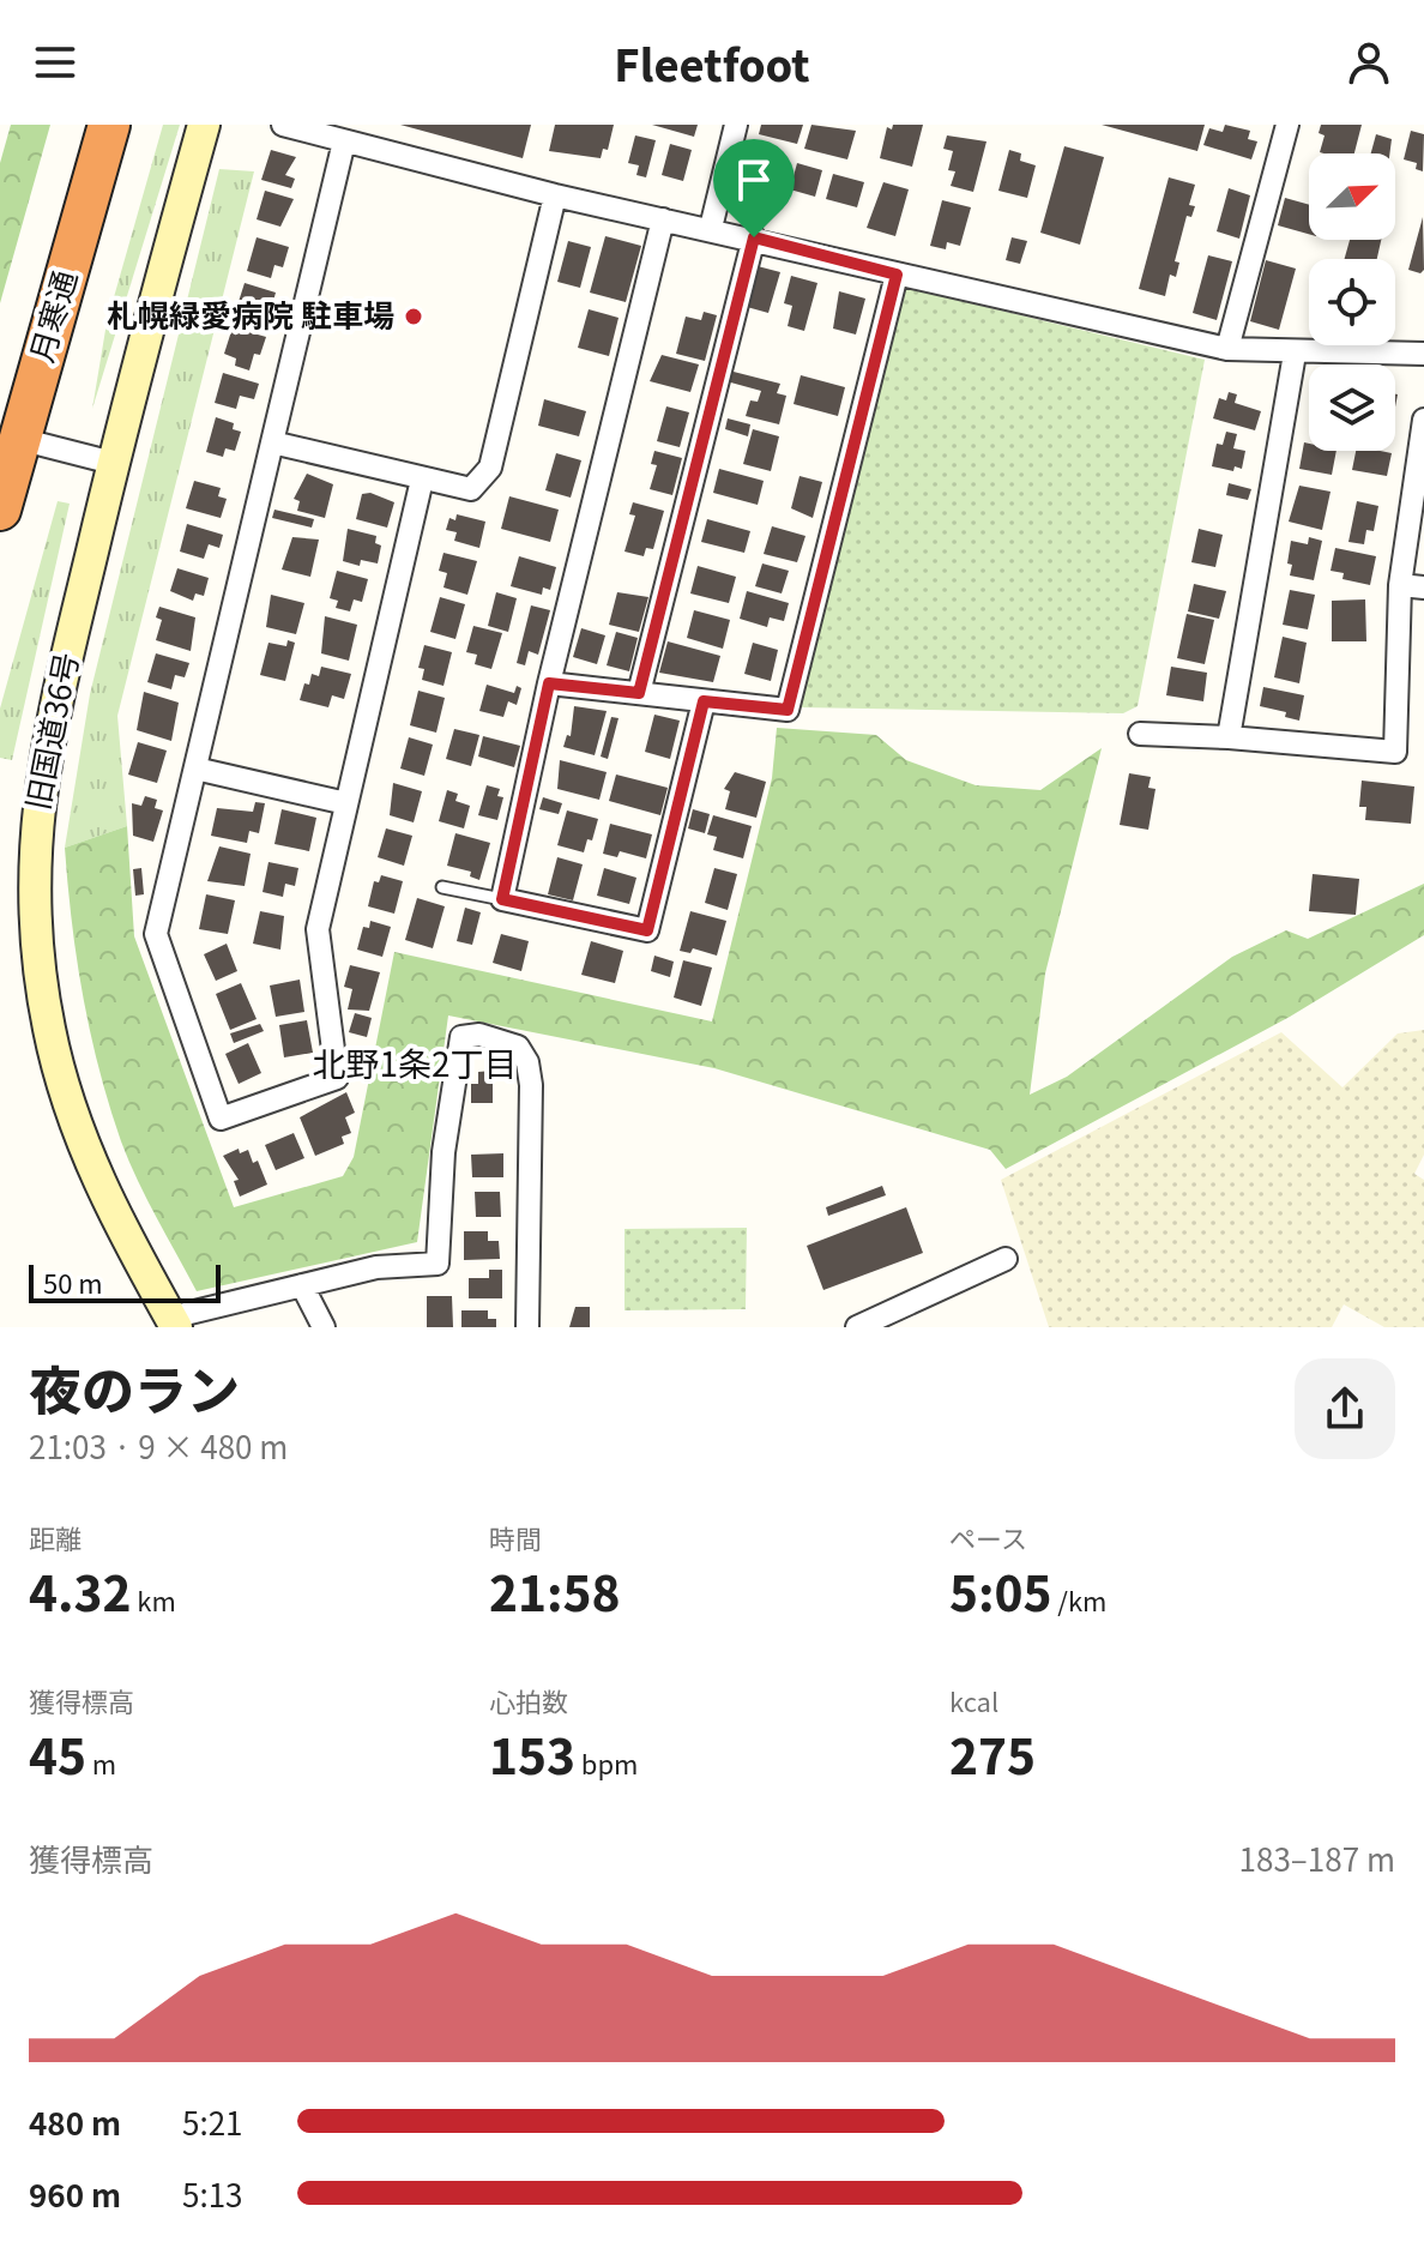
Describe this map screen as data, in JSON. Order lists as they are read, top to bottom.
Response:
{
  "streets": {
    "highway": ["月寒通"],
    "street": ["旧国道36号"]
  },
  "districts": ["北野1条2丁目"],
  "places": ["札幌緑愛病院 駐車場"],
  "scale_bar": "50 m",
  "north": "top right",
  "page": {
    "header": "Fleetfoot",
    "scale": "50 m",
    "heading": ["夜のラン", "21:03 · 9 × 480 m"],
    "stats": [
      ["距離", "4.32 km"],
      ["時間", "21:58"],
      ["ペース", "5:05 /km"],
      ["獲得標高", "45 m"],
      ["心拍数", "153 bpm"],
      ["kcal", "275"]
    ],
    "chart": ["獲得標高", "183–187 m"],
    "list": [
      {
        "name": "480 m",
        "note": "5:21"
      },
      {
        "name": "960 m",
        "note": "5:13"
      }
    ]
  }
}
